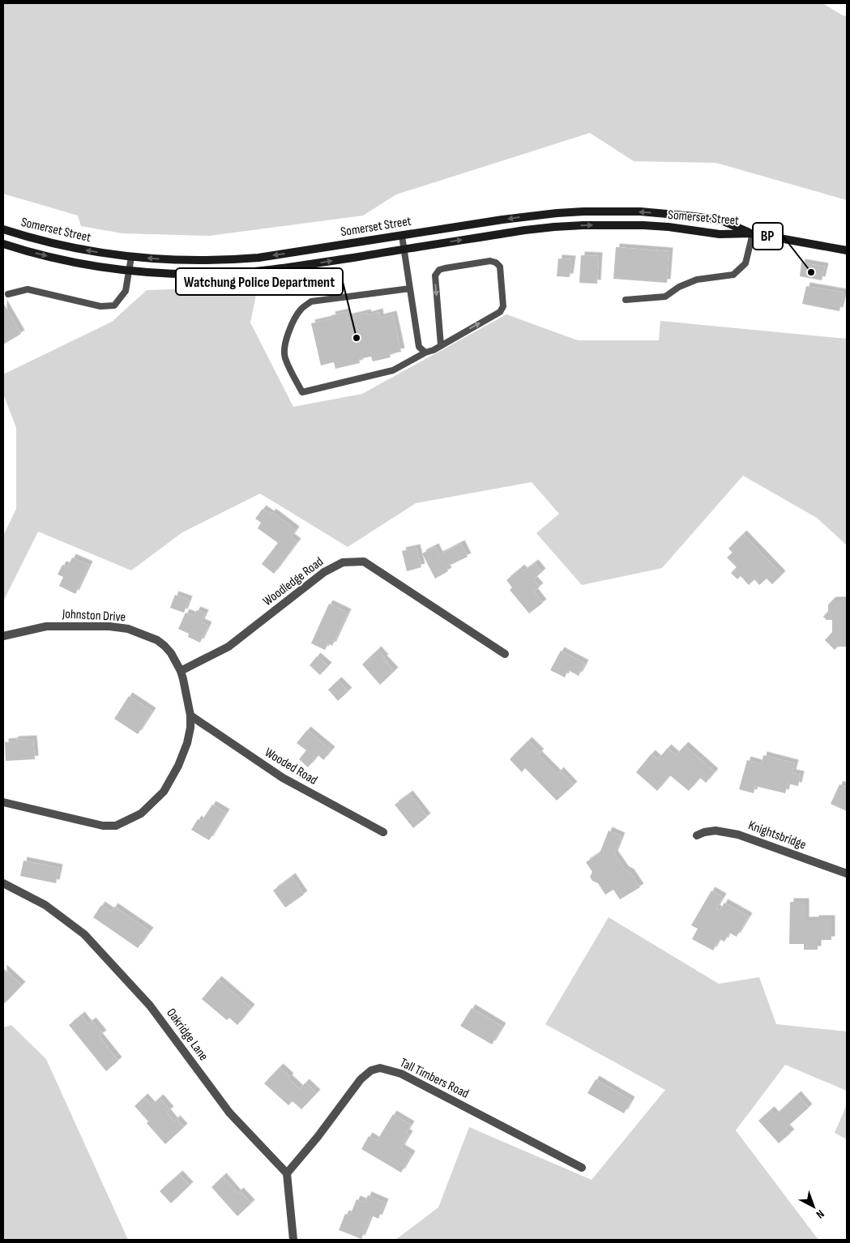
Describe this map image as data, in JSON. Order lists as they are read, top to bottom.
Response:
{
  "streets": {
    "main road": ["Somerset Street"],
    "street": [
      "Woodledge Road",
      "Johnston Drive",
      "Wooded Road",
      "Knightsbridge",
      "Oakridge Lane",
      "Tall Timbers Road"
    ]
  },
  "crossings": [
    ["Woodledge Road", "Johnston Drive"],
    ["Johnston Drive", "Wooded Road"],
    ["Oakridge Lane", "Tall Timbers Road"]
  ],
  "places": ["BP", "Watchung Police Department"],
  "north": "bottom right"
}
